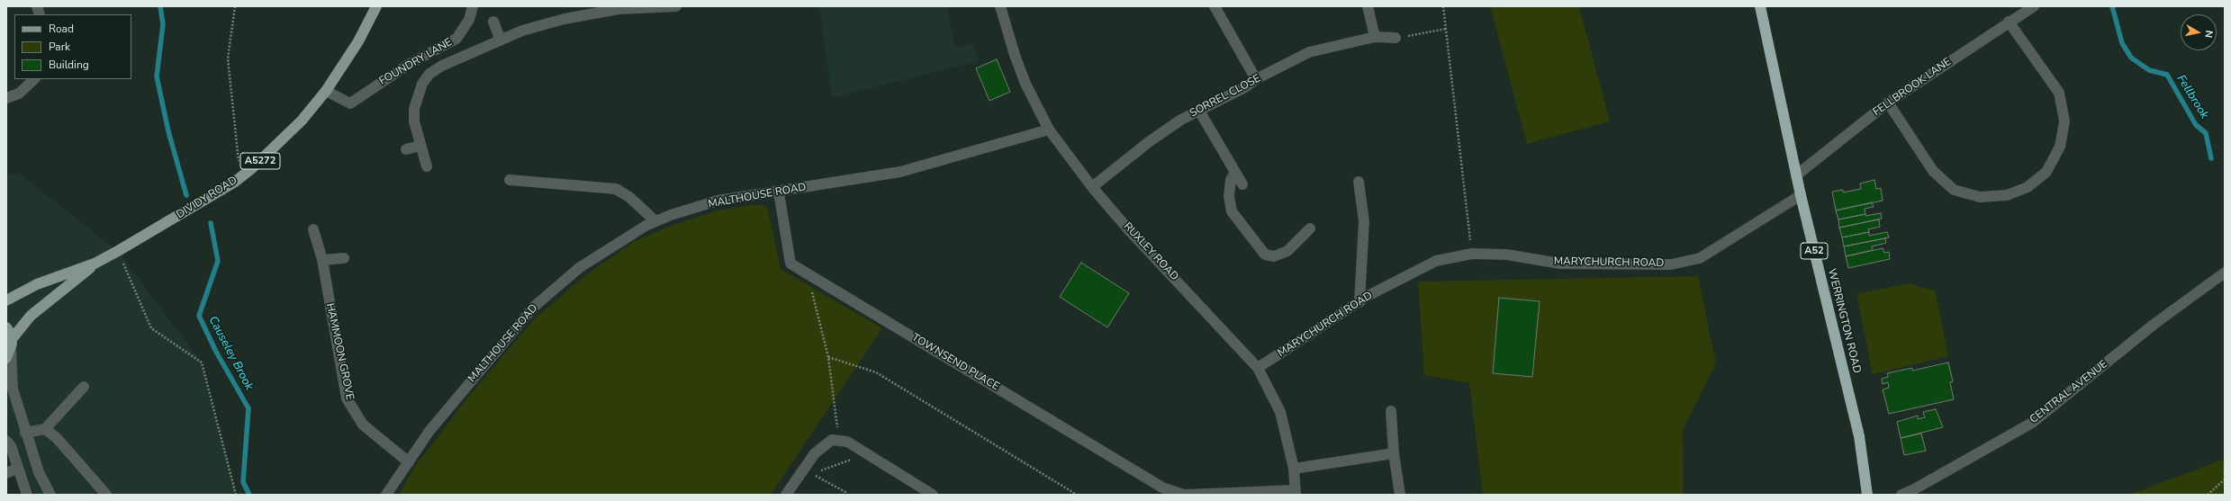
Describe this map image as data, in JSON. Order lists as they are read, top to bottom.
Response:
{
  "streets": {
    "highway": ["A52", "WERRINGTON ROAD"],
    "main road": ["A5272", "DIVIDY ROAD"],
    "street": [
      "FOUNDRY LANE",
      "FELLBROOK LANE",
      "SORREL CLOSE",
      "MALTHOUSE ROAD",
      "RUXLEY ROAD",
      "MARYCHURCH ROAD",
      "HAMMOON GROVE",
      "TOWNSEND PLACE",
      "CENTRAL AVENUE"
    ]
  },
  "crossings": [
    ["FOUNDRY LANE", "DIVIDY ROAD"],
    ["FELLBROOK LANE", "WERRINGTON ROAD"],
    ["SORREL CLOSE", "RUXLEY ROAD"],
    ["MALTHOUSE ROAD", "RUXLEY ROAD"],
    ["MALTHOUSE ROAD", "HAMMOON GROVE"],
    ["MALTHOUSE ROAD", "TOWNSEND PLACE"],
    ["RUXLEY ROAD", "MARYCHURCH ROAD"],
    ["RUXLEY ROAD", "TOWNSEND PLACE"],
    ["MARYCHURCH ROAD", "WERRINGTON ROAD"]
  ],
  "water": ["Fellbrook", "Causeley Brook"],
  "legend": ["Road", "Park", "Building"],
  "north": "right"
}
